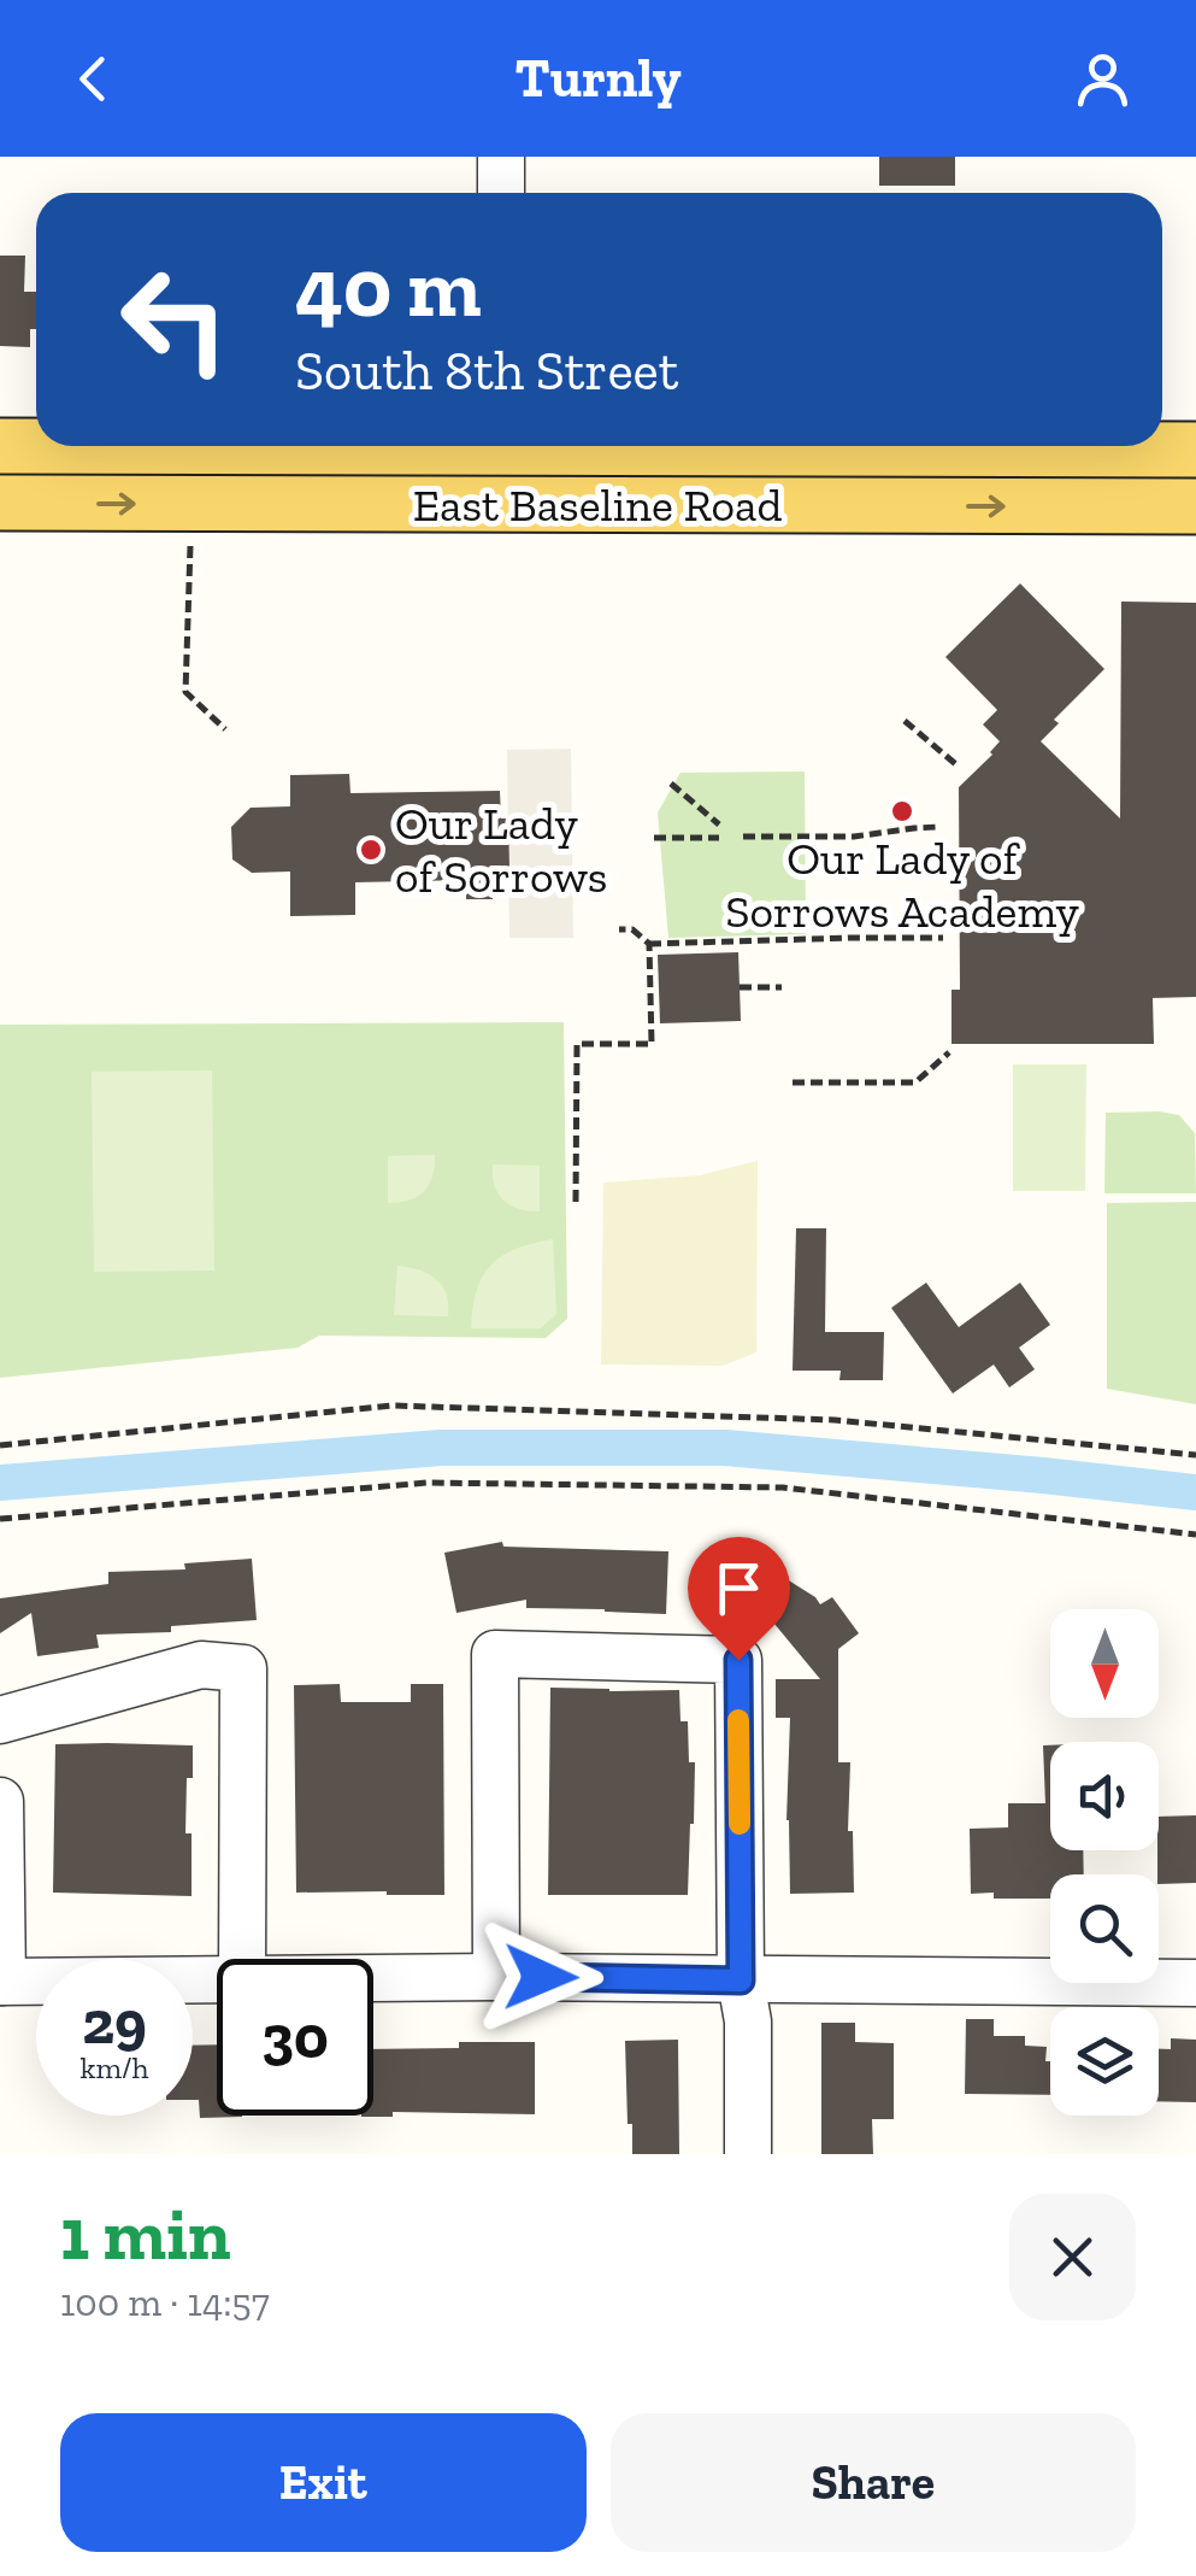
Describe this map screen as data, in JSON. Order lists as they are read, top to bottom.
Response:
{
  "streets": {
    "main road": ["East Baseline Road"]
  },
  "one_way": ["East Baseline Road"],
  "places": ["Our Lady of Sorrows Academy", "Our Lady of Sorrows"],
  "north": "bottom",
  "page": {
    "header": "Turnly",
    "turn": ["40 m", "South 8th Street"],
    "speed": "29 km/h",
    "limit": "30",
    "heading": ["1 min", "100 m · 14:57"],
    "buttons": ["Exit", "Share"]
  }
}
